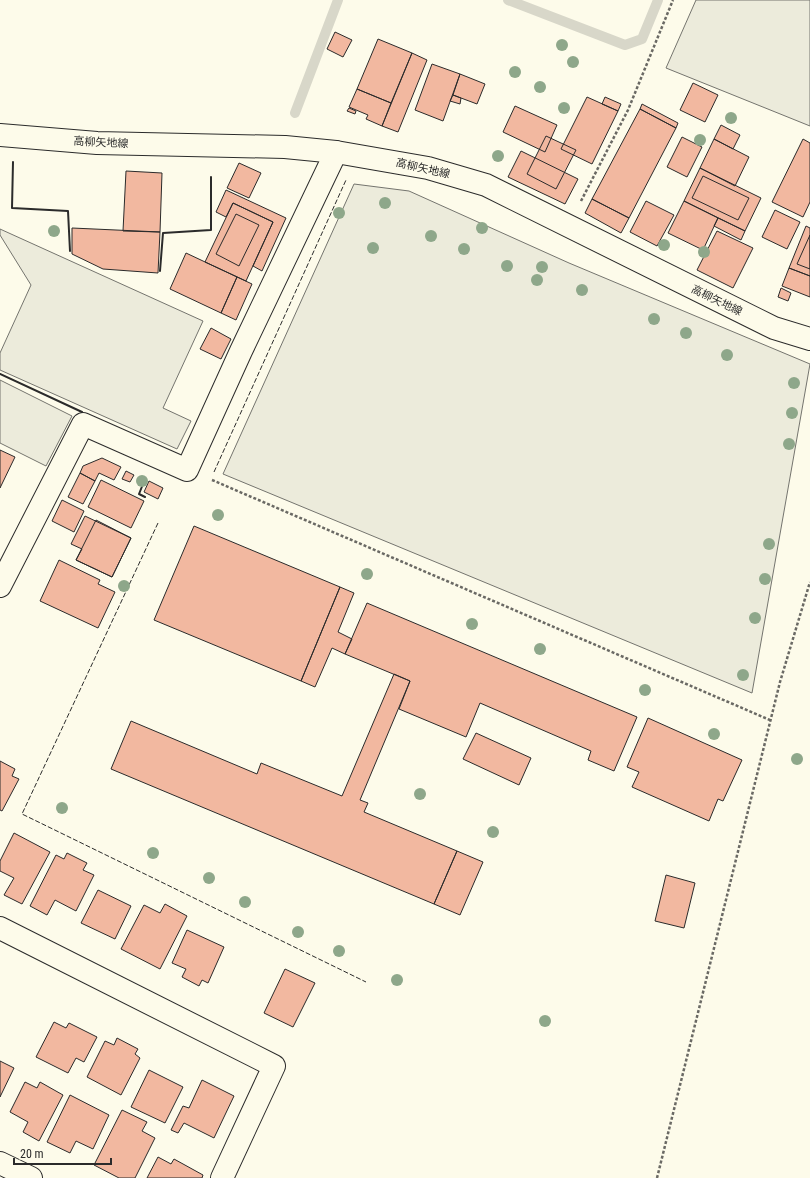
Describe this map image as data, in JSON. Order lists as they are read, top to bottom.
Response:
{
  "streets": {
    "street": ["高柳矢地線"]
  },
  "scale_bar": "20 m"
}
